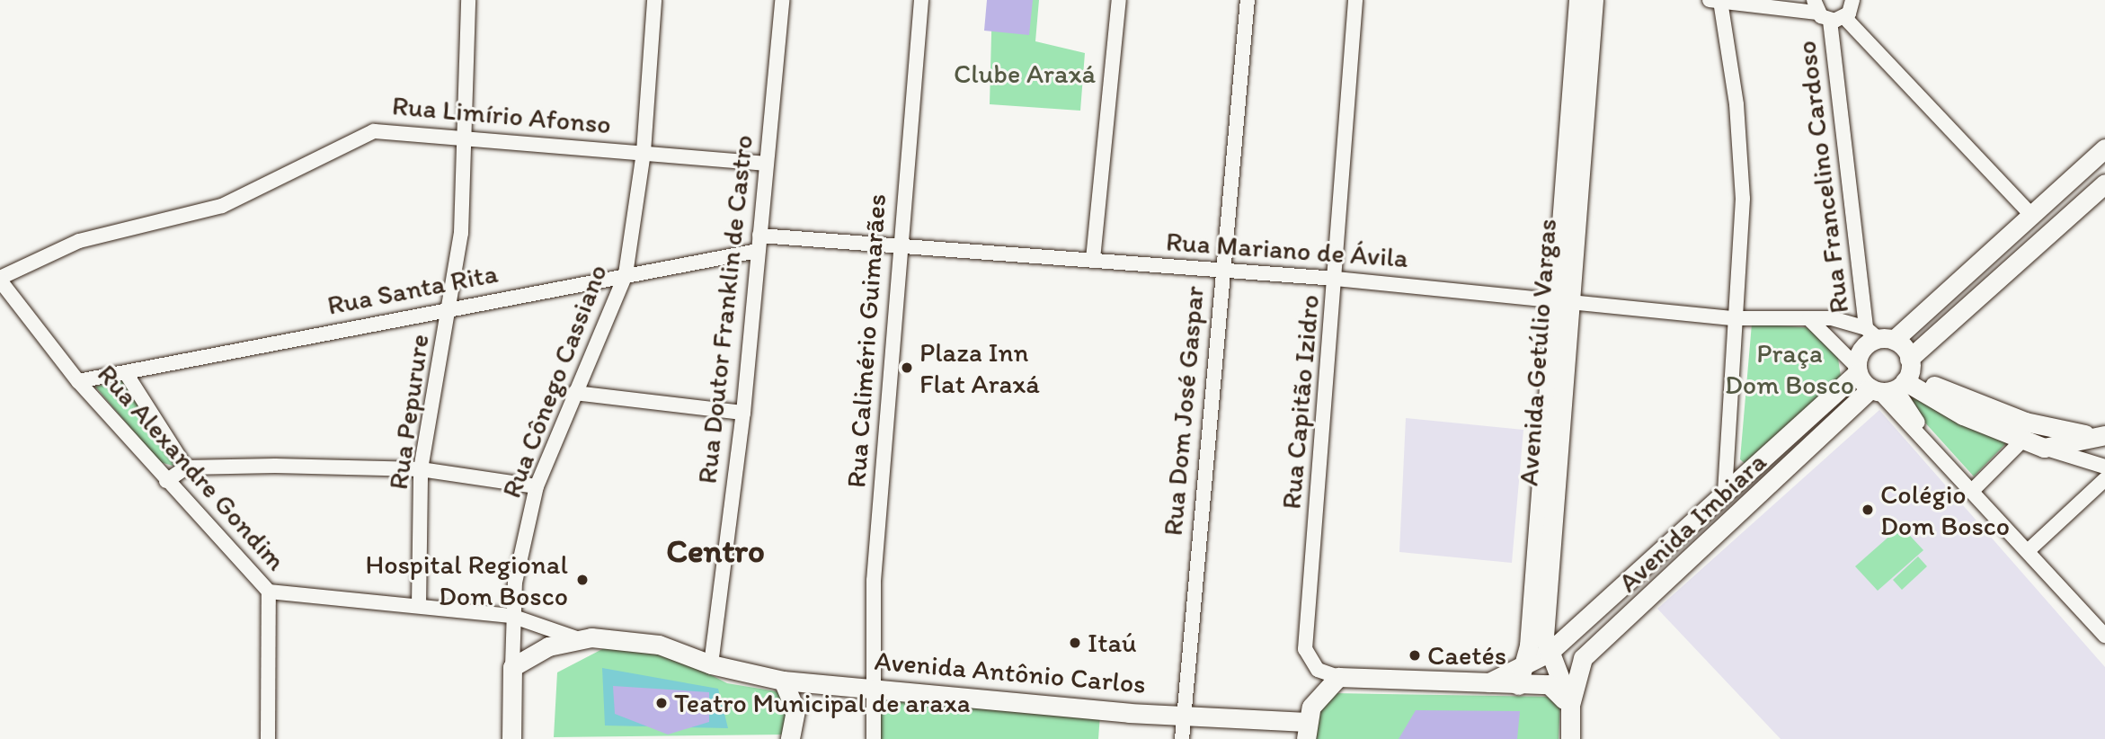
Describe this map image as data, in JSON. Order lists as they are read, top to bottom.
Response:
{
  "streets": {
    "main road": ["Avenida Getúlio Vargas", "Avenida Imbiara", "Avenida Antônio Carlos"],
    "street": [
      "Rua Limírio Afonso",
      "Rua Francelino Cardoso",
      "Rua Mariano de Ávila",
      "Rua Santa Rita",
      "Rua Doutor Franklin de Castro",
      "Rua Calimério Guimarães",
      "Rua Cônego Cassiano",
      "Rua Capitão Izidro",
      "Rua Dom José Gaspar",
      "Rua Pepurure",
      "Rua Alexandre Gondim"
    ]
  },
  "crossings": [
    ["Rua Limírio Afonso", "Rua Doutor Franklin de Castro"],
    ["Rua Limírio Afonso", "Rua Cônego Cassiano"],
    ["Rua Limírio Afonso", "Rua Pepurure"],
    ["Rua Limírio Afonso", "Rua Alexandre Gondim"],
    ["Rua Francelino Cardoso", "Rua Mariano de Ávila"],
    ["Rua Francelino Cardoso", "Avenida Imbiara"],
    ["Rua Mariano de Ávila", "Rua Santa Rita"],
    ["Rua Mariano de Ávila", "Rua Doutor Franklin de Castro"],
    ["Rua Mariano de Ávila", "Rua Calimério Guimarães"],
    ["Rua Mariano de Ávila", "Avenida Getúlio Vargas"],
    ["Rua Mariano de Ávila", "Rua Capitão Izidro"],
    ["Rua Mariano de Ávila", "Rua Dom José Gaspar"],
    ["Rua Mariano de Ávila", "Avenida Imbiara"],
    ["Rua Santa Rita", "Rua Doutor Franklin de Castro"],
    ["Rua Santa Rita", "Rua Cônego Cassiano"],
    ["Rua Santa Rita", "Rua Pepurure"],
    ["Rua Santa Rita", "Rua Alexandre Gondim"],
    ["Rua Doutor Franklin de Castro", "Avenida Antônio Carlos"],
    ["Rua Calimério Guimarães", "Avenida Antônio Carlos"],
    ["Avenida Getúlio Vargas", "Avenida Imbiara"],
    ["Rua Cônego Cassiano", "Rua Alexandre Gondim"],
    ["Rua Dom José Gaspar", "Avenida Antônio Carlos"],
    ["Rua Pepurure", "Rua Alexandre Gondim"],
    ["Rua Alexandre Gondim", "Avenida Antônio Carlos"]
  ],
  "districts": ["Centro"],
  "parks": ["Clube Araxá", "Praça Dom Bosco"],
  "places": [
    "Plaza Inn Flat Araxá",
    "Colégio Dom Bosco",
    "Hospital Regional Dom Bosco",
    "Itaú",
    "Caetés",
    "Teatro Municipal de araxa"
  ]
}
